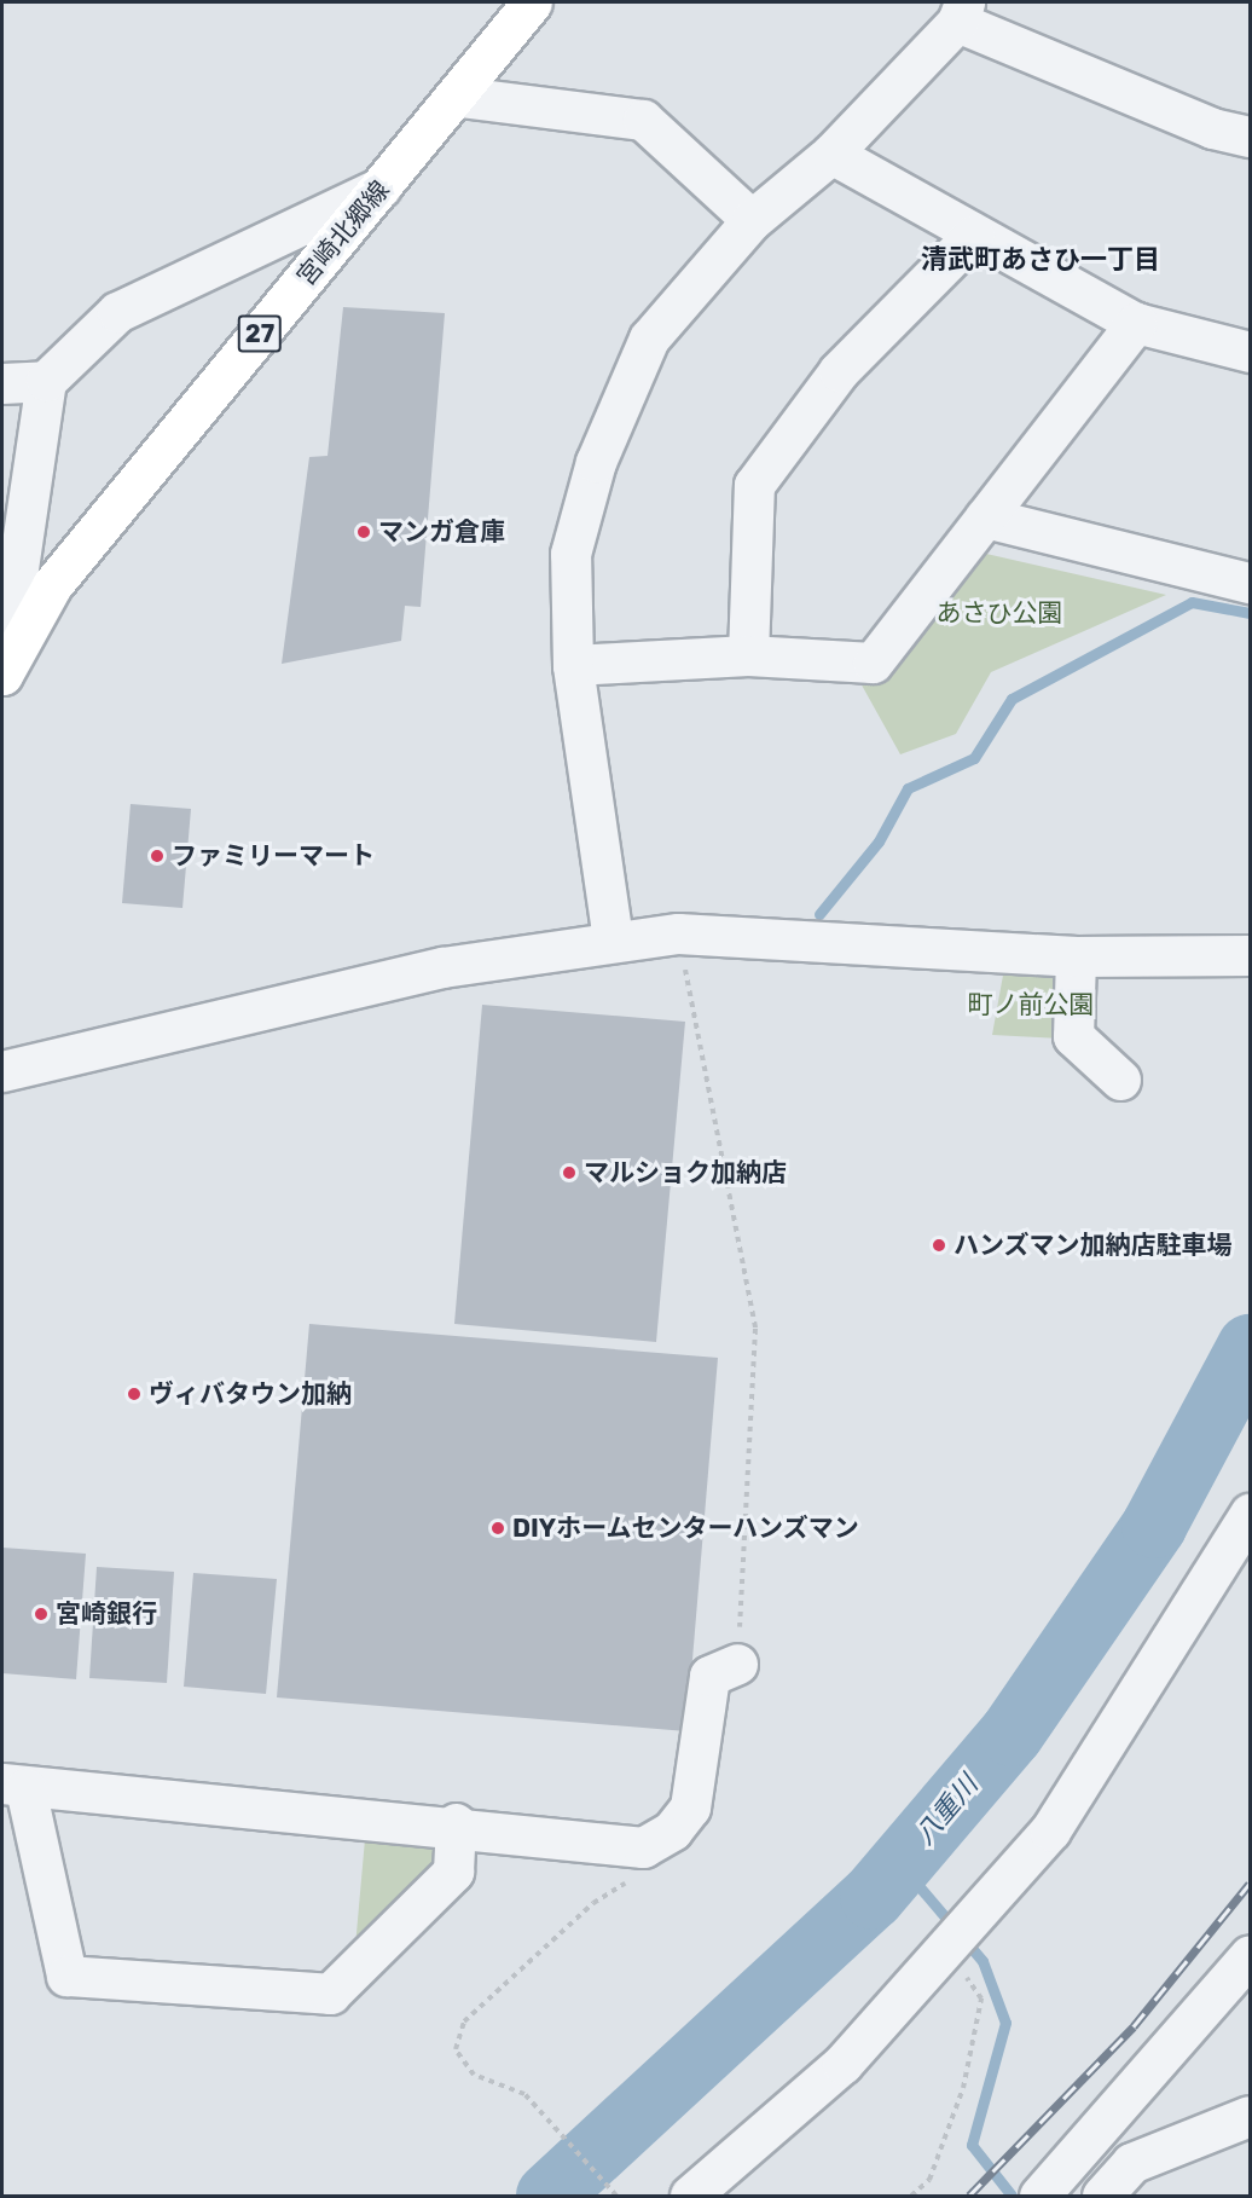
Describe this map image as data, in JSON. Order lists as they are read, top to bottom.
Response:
{
  "streets": {
    "main road": ["宮崎北郷線", "27"]
  },
  "districts": ["清武町あさひ一丁目"],
  "water": ["八重川"],
  "parks": ["あさひ公園", "町ノ前公園"],
  "places": [
    "マンガ倉庫",
    "ファミリーマート",
    "マルショク加納店",
    "ハンズマン加納店駐車場",
    "ヴィバタウン加納",
    "DIYホームセンターハンズマン",
    "宮崎銀行"
  ]
}
